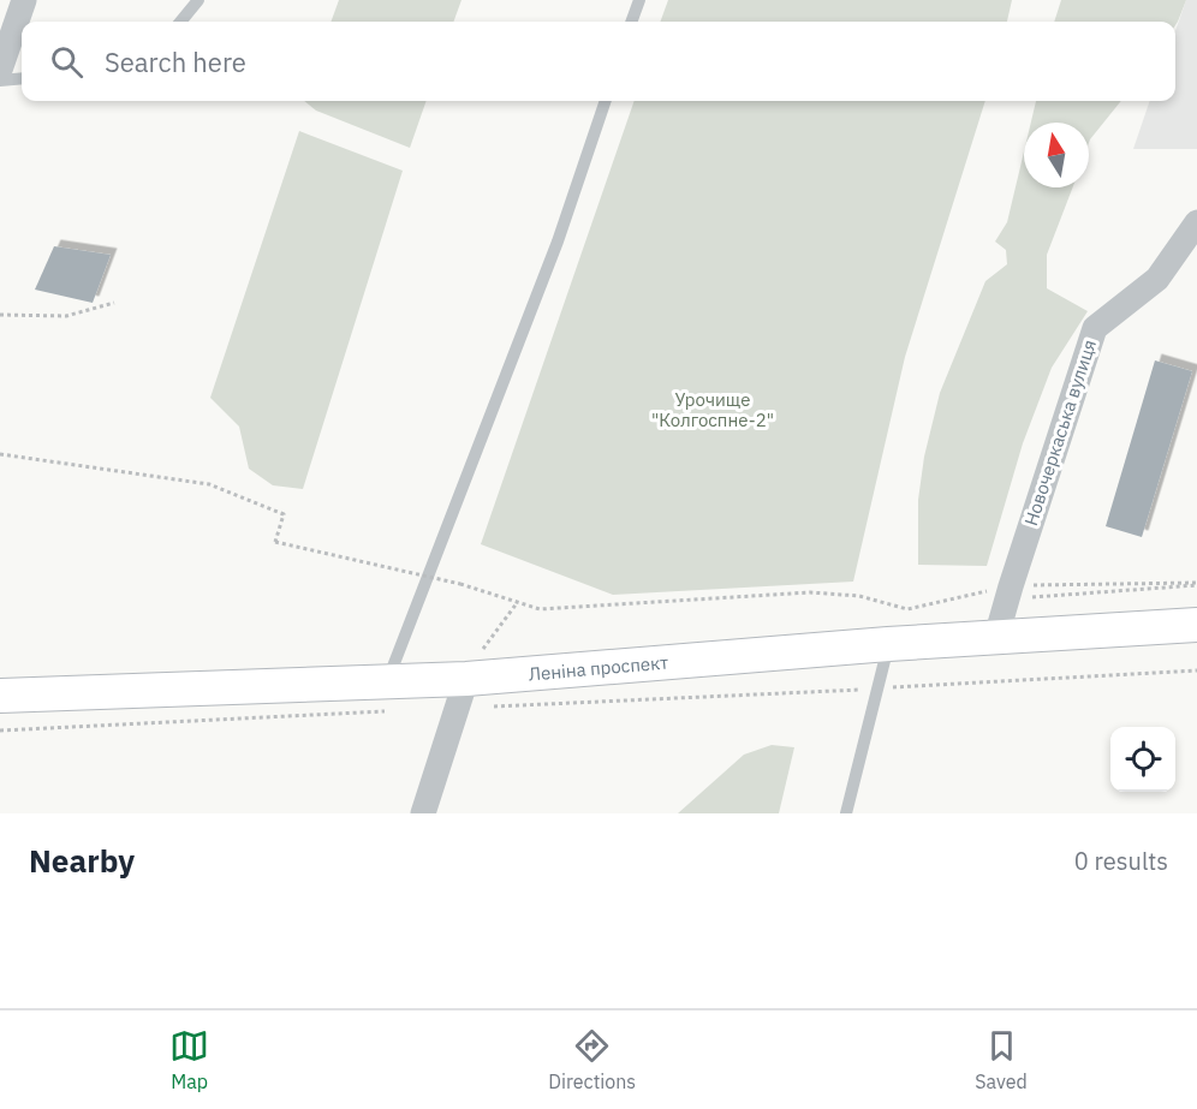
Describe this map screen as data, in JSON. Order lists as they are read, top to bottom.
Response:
{
  "streets": {
    "main road": ["Леніна проспект"],
    "street": ["Новочеркаська вулиця"]
  },
  "crossings": [
    ["Новочеркаська вулиця", "Леніна проспект"]
  ],
  "parks": ["Урочище \"Колгоспне-2\""],
  "north": "top",
  "page": {
    "search": "Search here",
    "heading": ["Nearby", "0 results"],
    "nav": ["Map", "Directions", "Saved"]
  }
}
